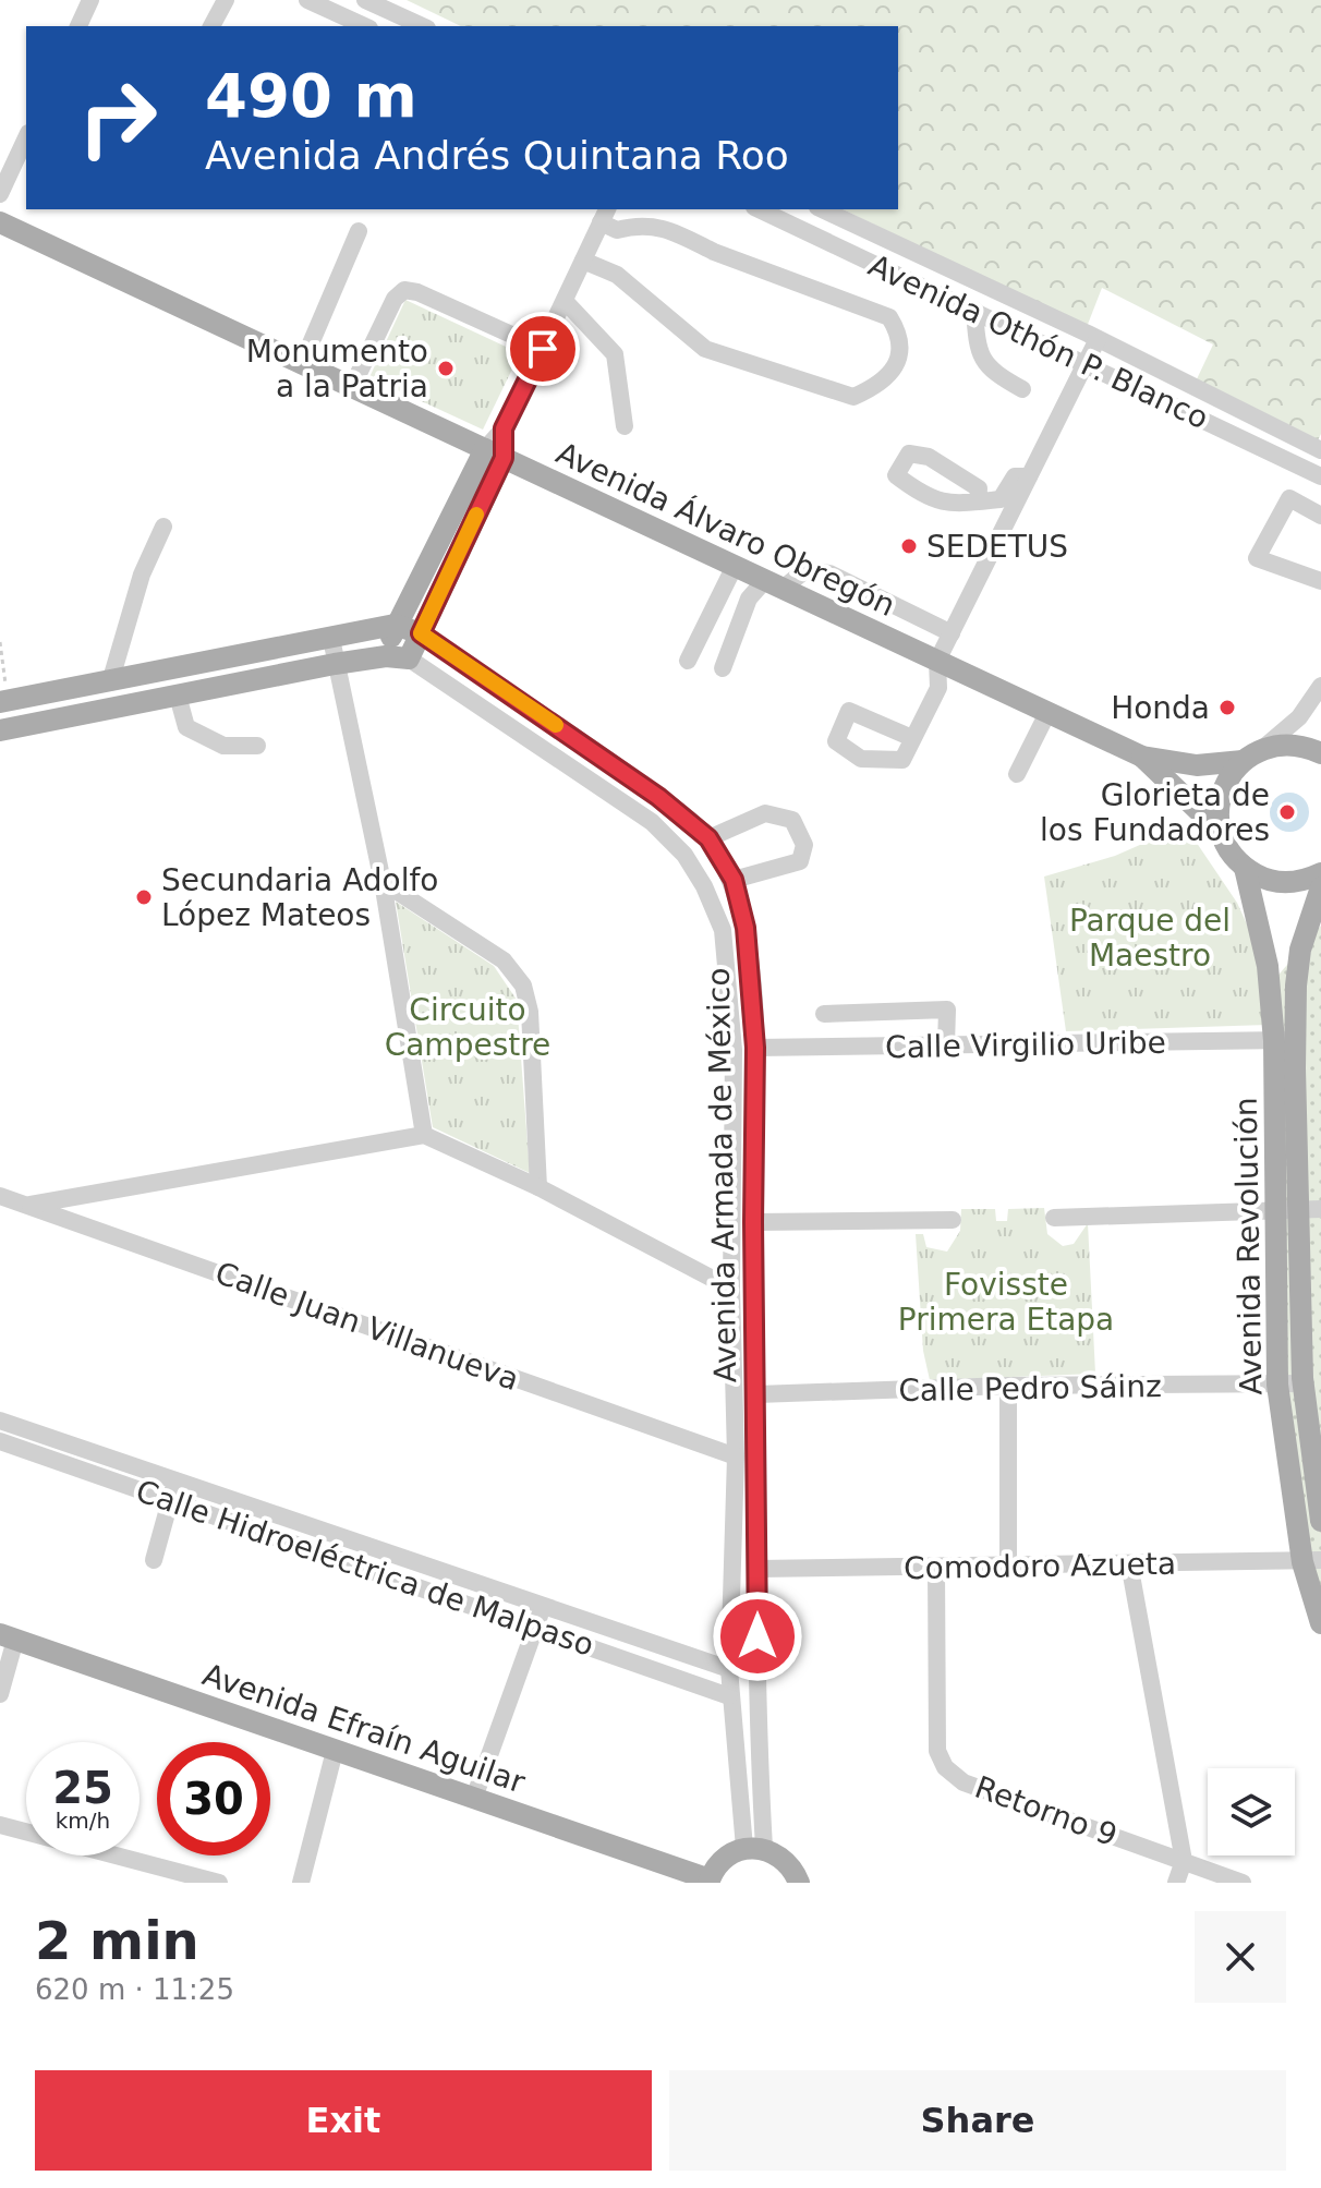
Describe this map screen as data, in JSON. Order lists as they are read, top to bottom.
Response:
{
  "streets": {
    "main road": [
      "Avenida Álvaro Obregón",
      "Avenida Armada de México",
      "Avenida Revolución",
      "Avenida Efraín Aguilar"
    ],
    "street": [
      "Avenida Othón P. Blanco",
      "Calle Virgilio Uribe",
      "Calle Juan Villanueva",
      "Calle Pedro Sáinz",
      "Comodoro Azueta",
      "Calle Hidroeléctrica de Malpaso",
      "Retorno 9"
    ]
  },
  "crossings": [
    ["Avenida Álvaro Obregón", "Avenida Revolución"],
    ["Calle Virgilio Uribe", "Avenida Armada de México"],
    ["Calle Virgilio Uribe", "Avenida Revolución"],
    ["Avenida Armada de México", "Calle Juan Villanueva"],
    ["Avenida Armada de México", "Calle Pedro Sáinz"],
    ["Avenida Armada de México", "Comodoro Azueta"],
    ["Avenida Armada de México", "Calle Hidroeléctrica de Malpaso"],
    ["Avenida Revolución", "Calle Pedro Sáinz"],
    ["Avenida Revolución", "Comodoro Azueta"],
    ["Comodoro Azueta", "Retorno 9"]
  ],
  "parks": ["Parque del Maestro", "Circuito Campestre", "Fovisste Primera Etapa"],
  "places": [
    "Monumento a la Patria",
    "SEDETUS",
    "Honda",
    "Glorieta de los Fundadores",
    "Secundaria Adolfo López Mateos"
  ],
  "page": {
    "turn": ["490 m", "Avenida Andrés Quintana Roo"],
    "speed": "25 km/h",
    "limit": "30",
    "heading": ["2 min", "620 m · 11:25"],
    "buttons": ["Exit", "Share"]
  }
}
